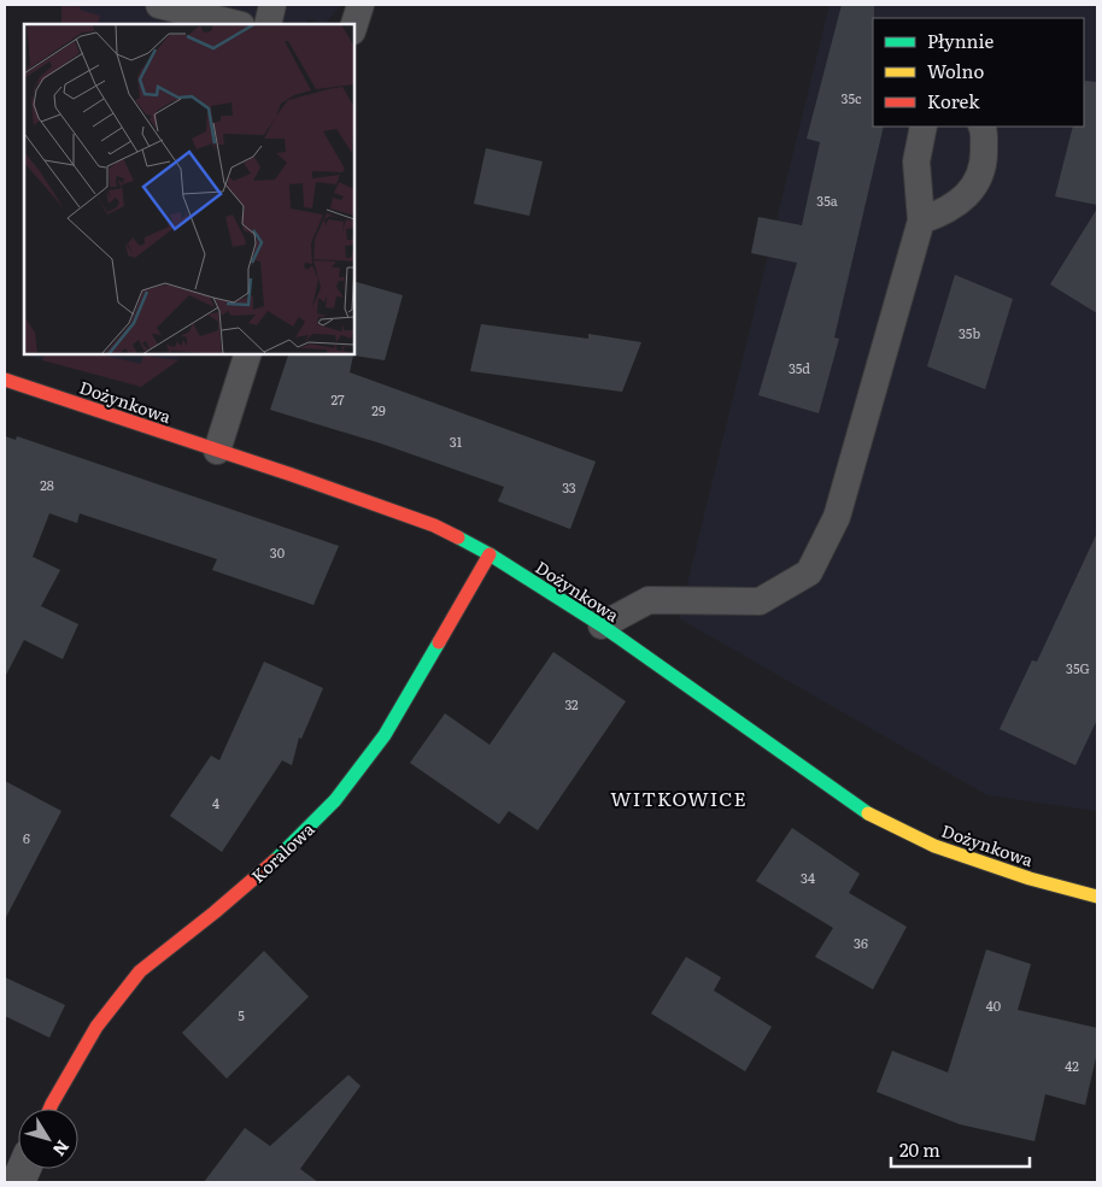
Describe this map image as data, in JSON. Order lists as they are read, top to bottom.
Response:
{
  "streets": {
    "street": ["Dożynkowa", "Koralowa"]
  },
  "crossings": [
    ["Dożynkowa", "Koralowa"]
  ],
  "districts": ["WITKOWICE"],
  "house_numbers": [
    "35c",
    "35a",
    "35b",
    "35d",
    "27",
    "29",
    "31",
    "28",
    "33",
    "30",
    "35G",
    "32",
    "4",
    "6",
    "34",
    "36",
    "40",
    "5",
    "42"
  ],
  "legend": ["Płynnie", "Wolno", "Korek"],
  "scale_bar": "20 m",
  "north": "bottom right"
}
